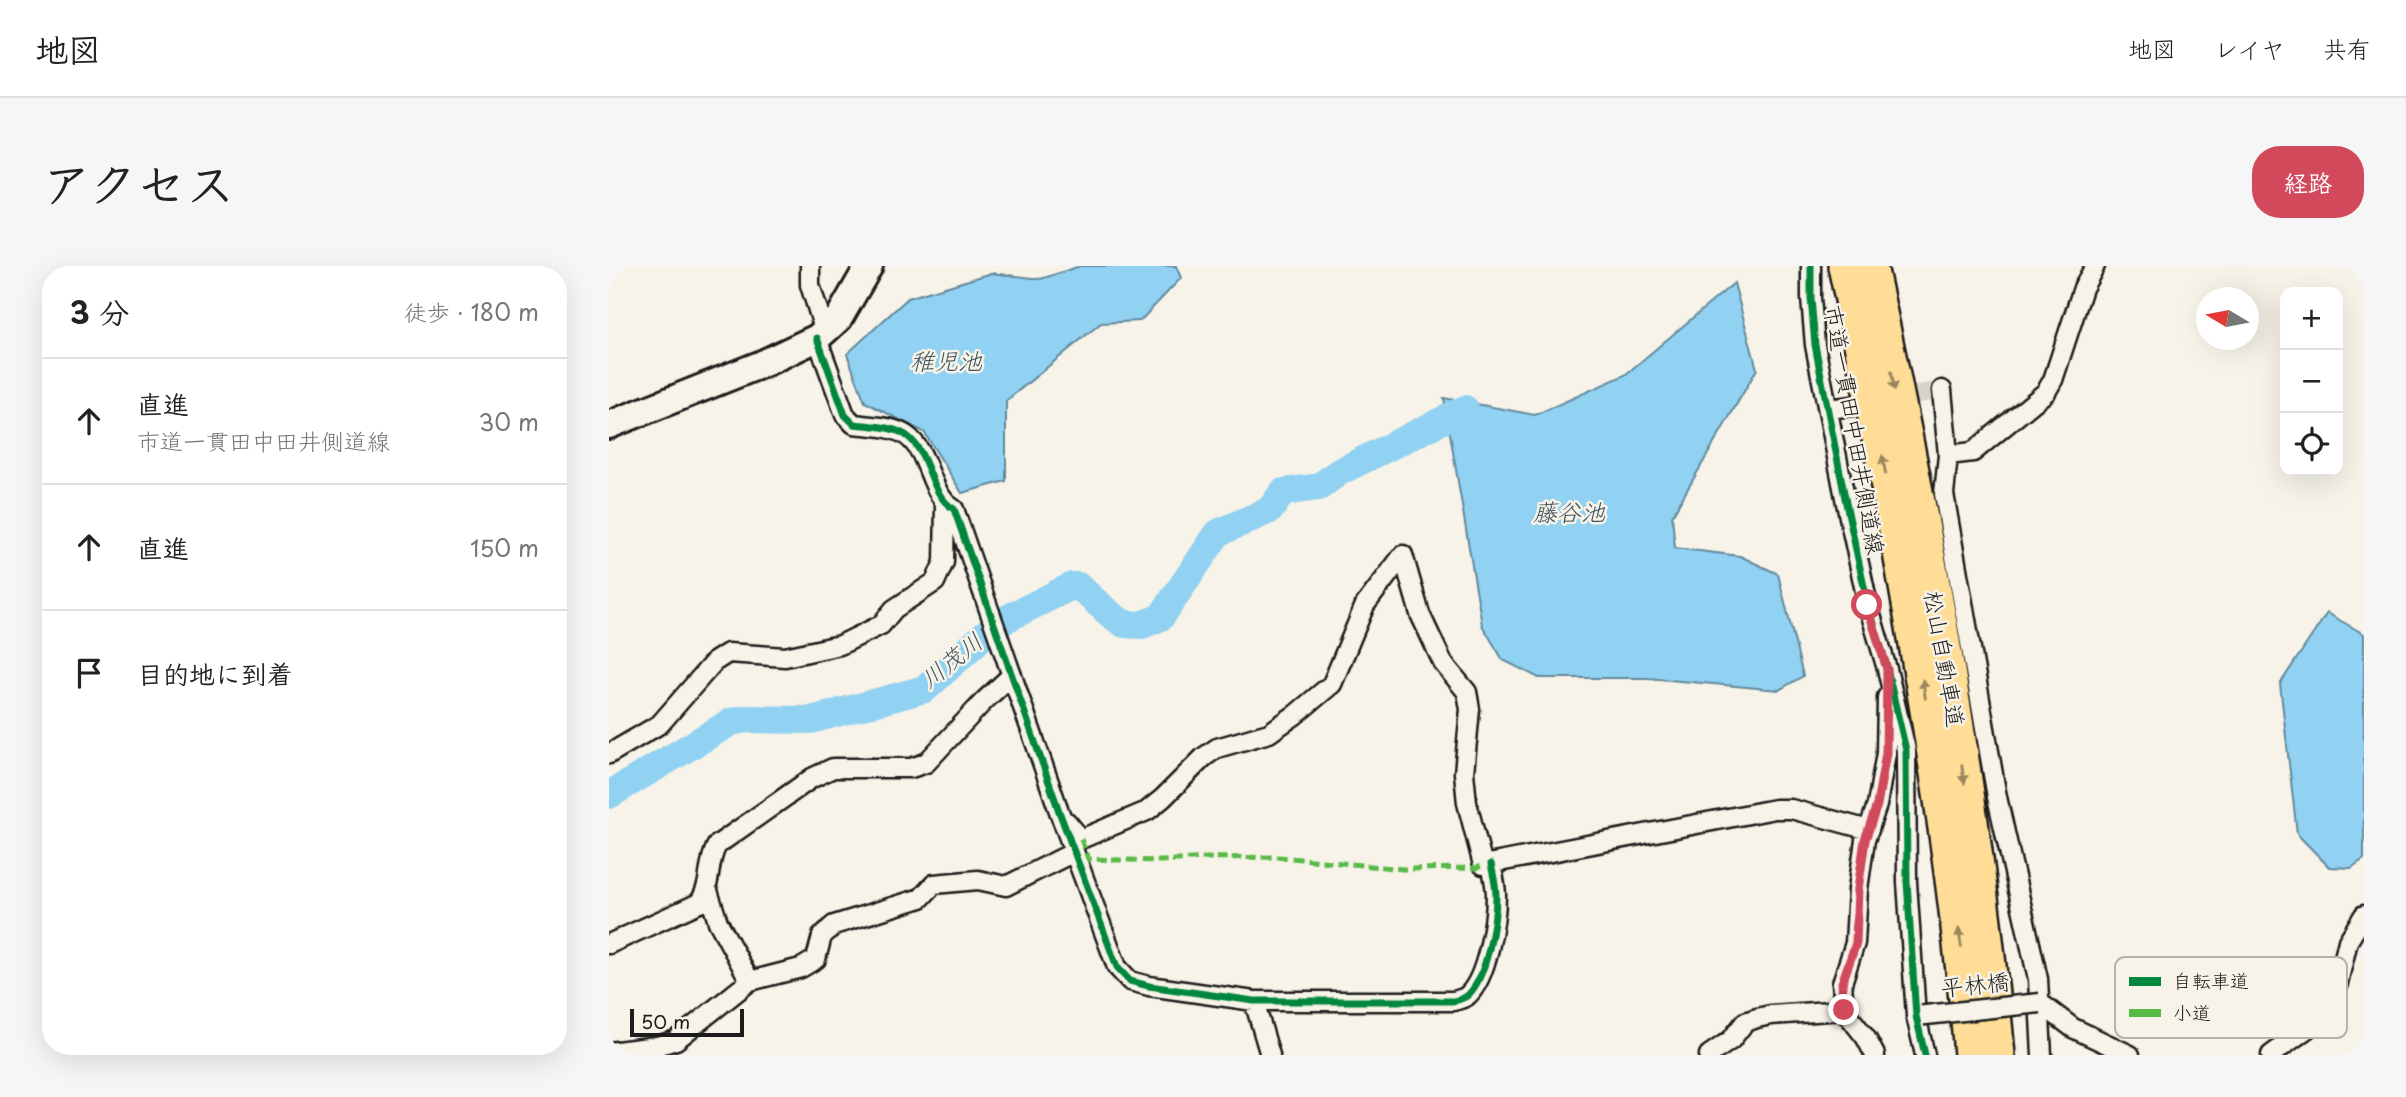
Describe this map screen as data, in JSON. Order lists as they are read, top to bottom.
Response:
{
  "streets": {
    "highway": ["松山自動車道"],
    "street": ["市道一貫田中田井側道線", "平林橋"]
  },
  "crossings": [
    ["市道一貫田中田井側道線", "平林橋"]
  ],
  "water": ["稚児池", "藤谷池", "川茂川"],
  "legend": ["自転車道", "小道"],
  "scale_bar": "50 m",
  "north": "left",
  "page": {
    "header": "地図",
    "nav": ["地図", "レイヤ", "共有"],
    "title": "アクセス",
    "buttons": "経路",
    "heading": ["3 分", "徒歩 · 180 m"],
    "map_buttons": ["+", "−"],
    "list": [
      ["直進", "市道一貫田中田井側道線", "30 m"],
      ["直進", "150 m"],
      "目的地に到着"
    ],
    "scale": "50 m"
  }
}
